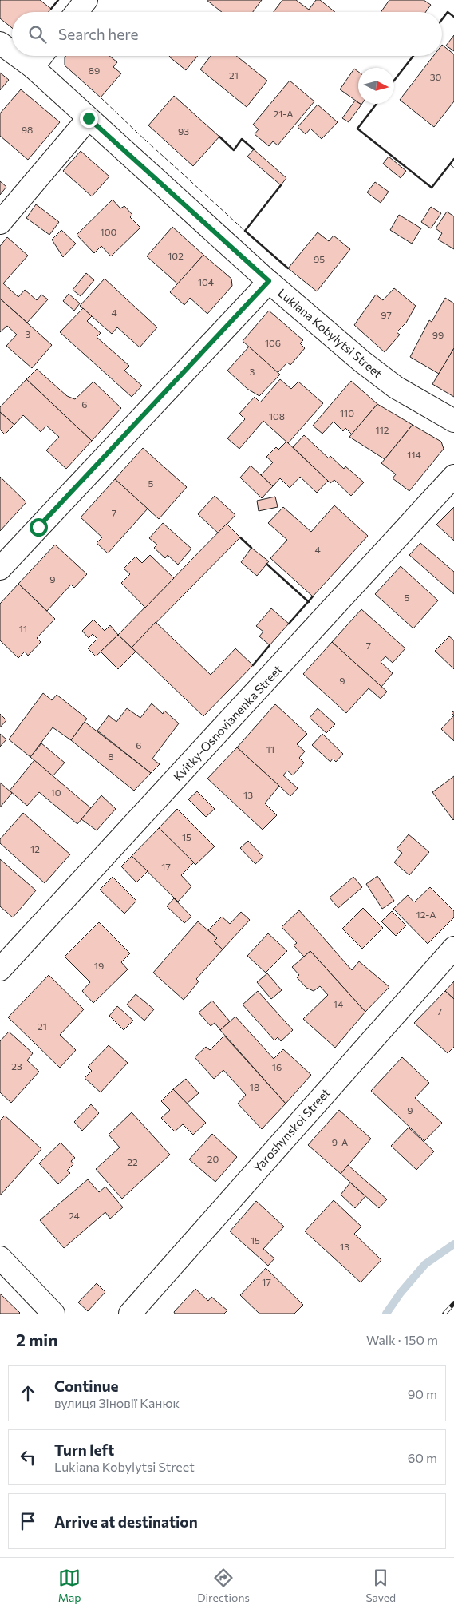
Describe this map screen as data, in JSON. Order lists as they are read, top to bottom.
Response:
{
  "streets": {
    "street": ["Lukiana Kobylytsi Street", "Kvitky-Osnovianenka Street", "Yaroshynskoi Street"]
  },
  "house_numbers": [
    "89",
    "21",
    "30",
    "21-А",
    "98",
    "93",
    "100",
    "102",
    "95",
    "104",
    "4",
    "97",
    "3",
    "99",
    "106",
    "3",
    "6",
    "110",
    "108",
    "112",
    "114",
    "5",
    "7",
    "4",
    "9",
    "5",
    "11",
    "7",
    "9",
    "6",
    "11",
    "8",
    "10",
    "13",
    "15",
    "12",
    "17",
    "12-А",
    "19",
    "14",
    "7",
    "21",
    "23",
    "16",
    "18",
    "9",
    "9-А",
    "20",
    "22",
    "24",
    "15",
    "13",
    "17"
  ],
  "north": "right",
  "page": {
    "search": "Search here",
    "heading": ["2 min", "Walk · 150 m"],
    "list": [
      ["Continue", "вулиця Зіновії Канюк", "90 m"],
      ["Turn left", "Lukiana Kobylytsi Street", "60 m"],
      "Arrive at destination"
    ],
    "nav": ["Map", "Directions", "Saved"]
  }
}
